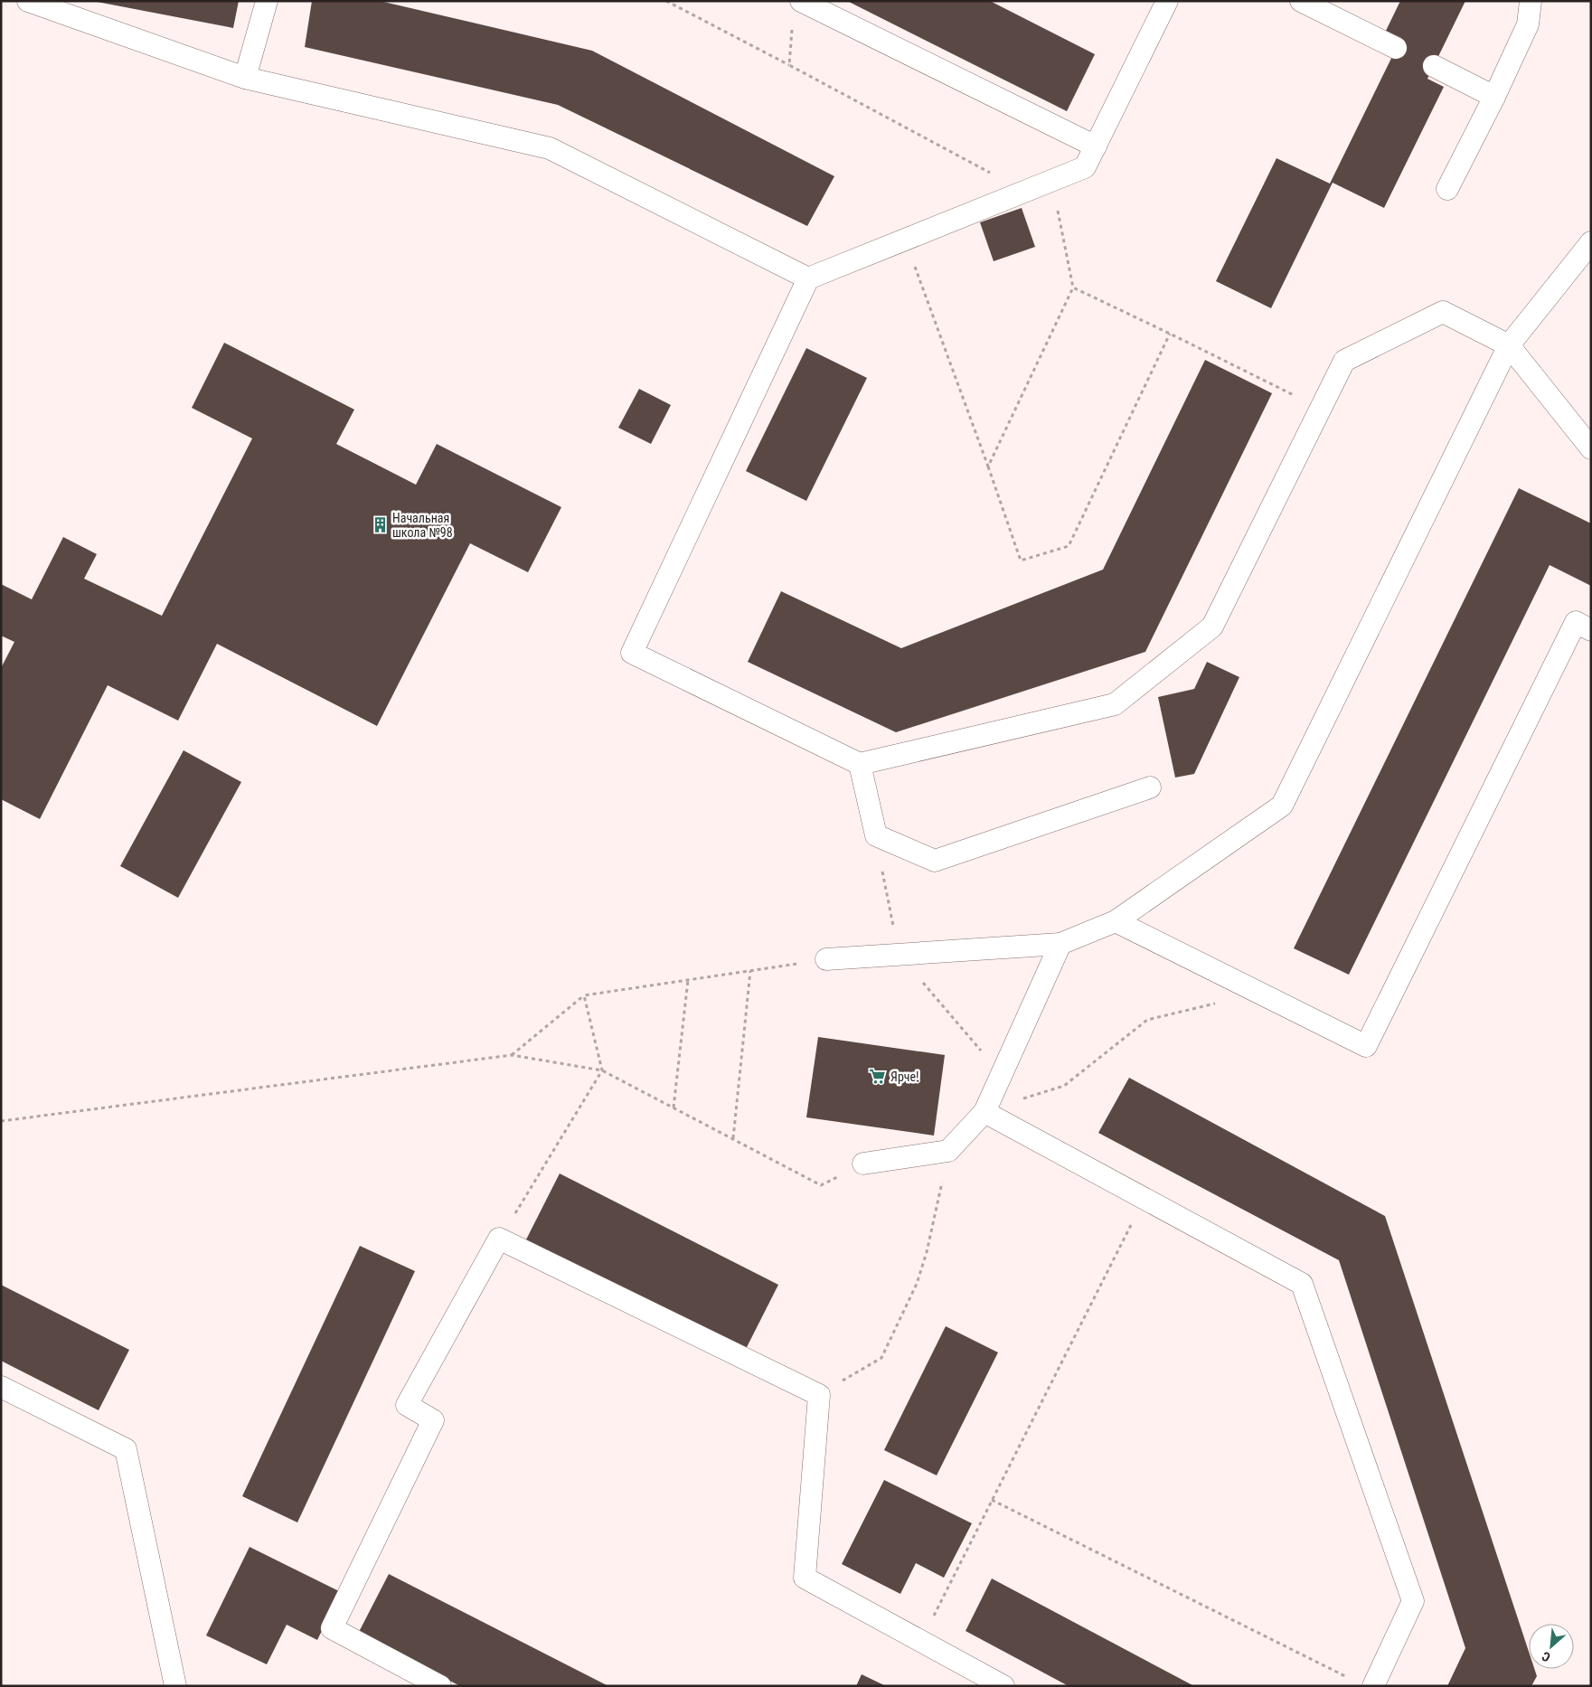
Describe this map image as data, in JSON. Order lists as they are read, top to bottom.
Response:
{
  "places": {
    "building": ["Начальная школа №98"],
    "supermarket": ["Ярче!"]
  },
  "north": "bottom left"
}
